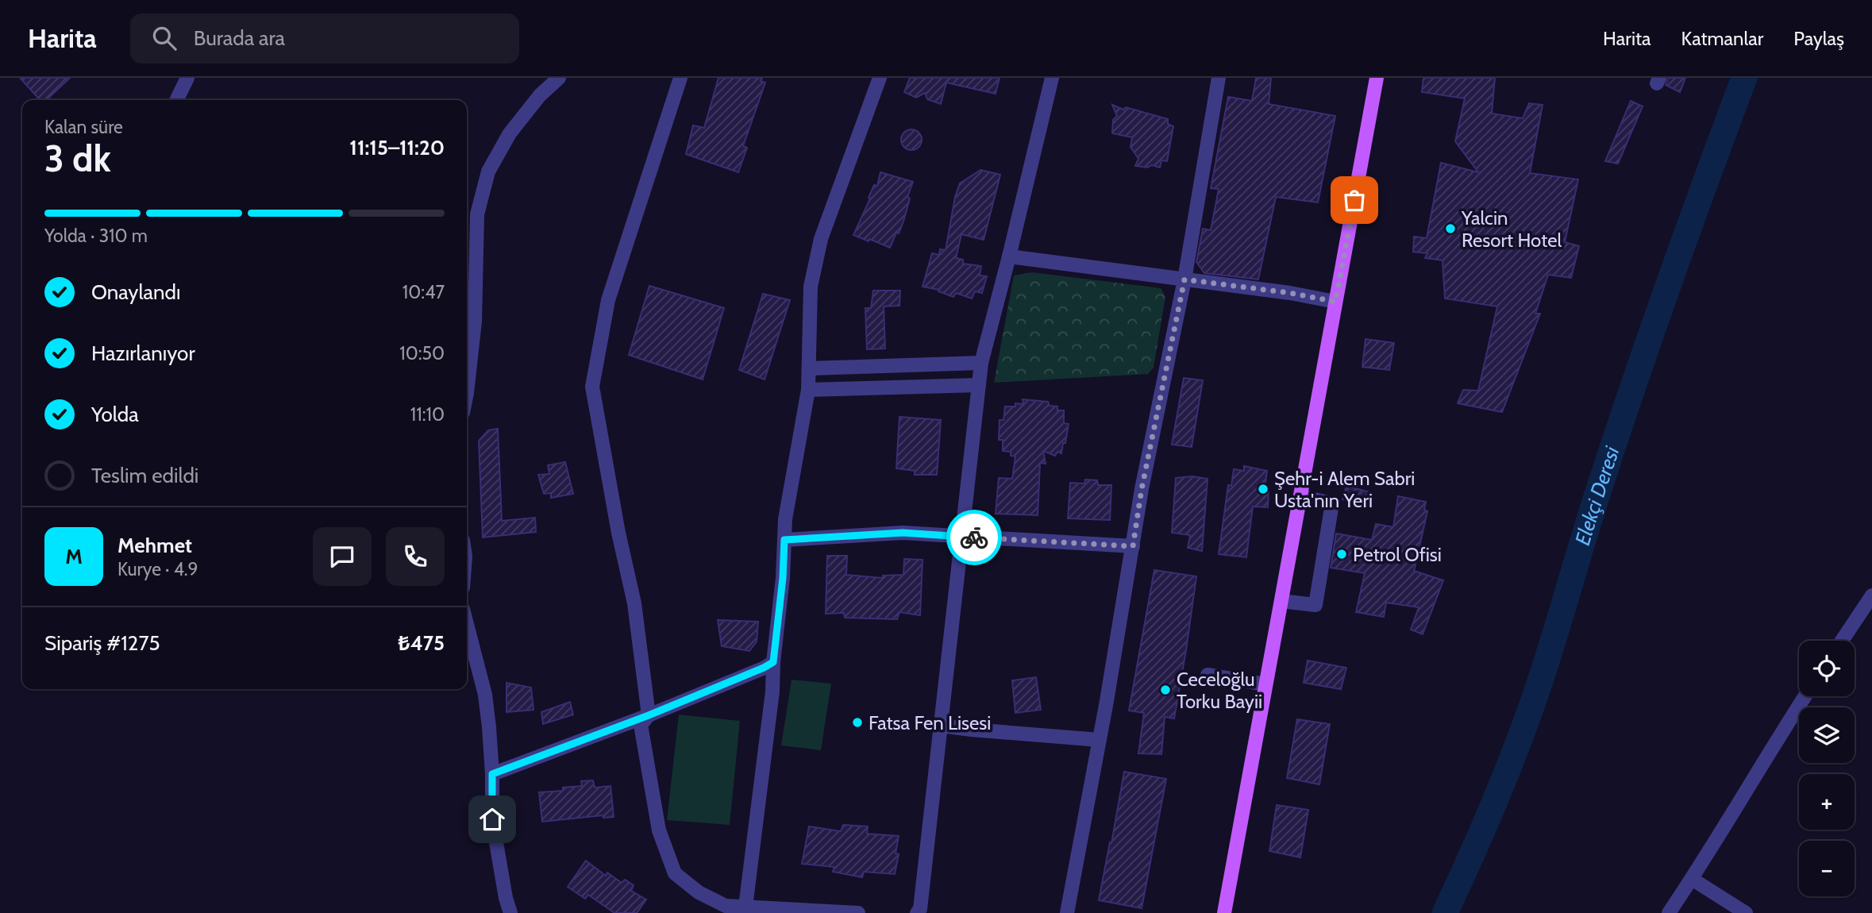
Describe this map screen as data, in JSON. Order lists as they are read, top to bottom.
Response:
{
  "water": ["Elekçi Deresi"],
  "places": [
    "Yalcin Resort Hotel",
    "Şehr-i Alem Sabri Usta'nın Yeri",
    "Petrol Ofisi",
    "Ceceloğlu Torku Bayii",
    "Fatsa Fen Lisesi"
  ],
  "page": {
    "header": "Harita",
    "search": "Burada ara",
    "nav": ["Harita", "Katmanlar", "Paylaş"],
    "heading": ["3 dk", "Kalan süre", "11:15–11:20"],
    "panel": [
      "Mehmet",
      "Kurye · 4.9",
      "Sipariş #1275",
      "₺475"
    ],
    "bar": "Yolda · 310 m",
    "list": [
      ["Onaylandı", "10:47"],
      ["Hazırlanıyor", "10:50"],
      ["Yolda", "11:10"],
      "Teslim edildi"
    ],
    "round": "M",
    "map_buttons": ["+", "−"]
  }
}
